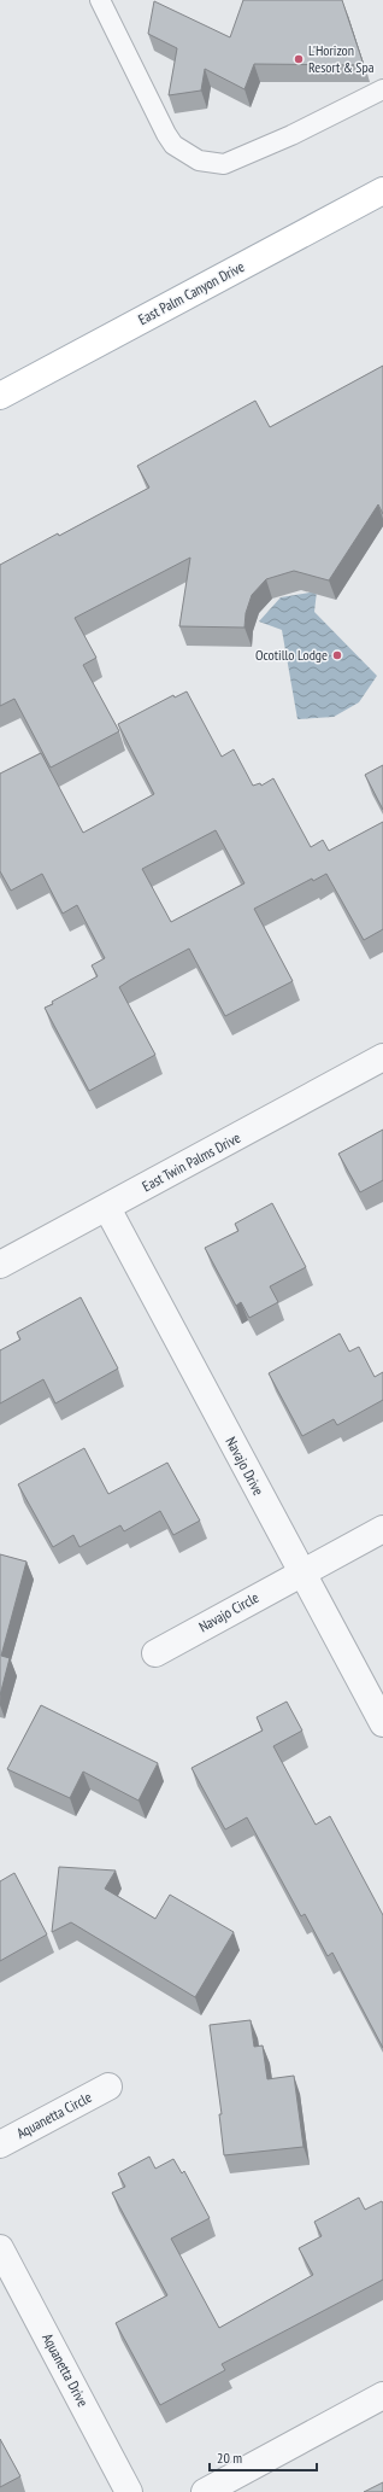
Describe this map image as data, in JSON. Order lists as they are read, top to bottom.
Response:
{
  "streets": {
    "main road": ["East Palm Canyon Drive"],
    "street": [
      "East Twin Palms Drive",
      "Navajo Drive",
      "Navajo Circle",
      "Aquanetta Circle",
      "Aquanetta Drive"
    ]
  },
  "crossings": [
    ["East Twin Palms Drive", "Navajo Drive"],
    ["Navajo Drive", "Navajo Circle"]
  ],
  "places": ["L'Horizon Resort & Spa", "Ocotillo Lodge"],
  "scale_bar": "20 m"
}
